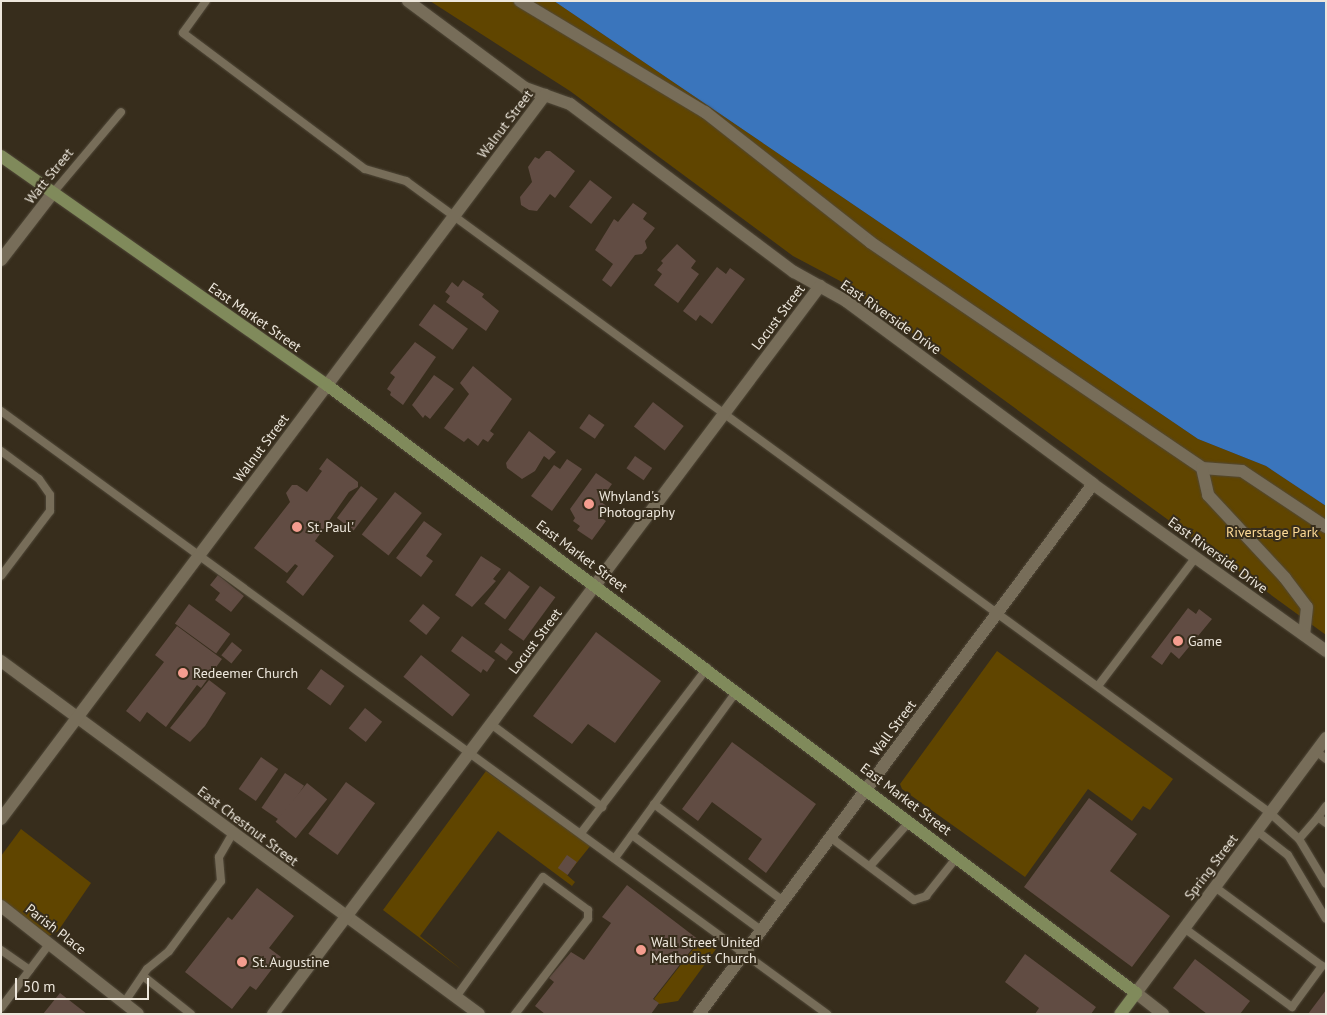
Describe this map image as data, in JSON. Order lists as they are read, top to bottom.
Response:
{
  "streets": {
    "main road": ["East Market Street", "Spring Street"],
    "street": [
      "Walnut Street",
      "Watt Street",
      "Locust Street",
      "East Riverside Drive",
      "Wall Street",
      "East Chestnut Street",
      "Parish Place"
    ]
  },
  "crossings": [
    ["Walnut Street", "East Market Street"],
    ["Walnut Street", "East Riverside Drive"],
    ["Walnut Street", "East Chestnut Street"],
    ["Watt Street", "East Market Street"],
    ["East Market Street", "Locust Street"],
    ["East Market Street", "Wall Street"],
    ["East Market Street", "Spring Street"],
    ["Locust Street", "East Riverside Drive"],
    ["Locust Street", "East Chestnut Street"],
    ["East Riverside Drive", "Wall Street"]
  ],
  "parks": ["Riverstage Park"],
  "places": [
    "Whyland's Photography",
    "St. Paul'",
    "Game",
    "Redeemer Church",
    "Wall Street United Methodist Church",
    "St. Augustine"
  ],
  "scale_bar": "50 m"
}
